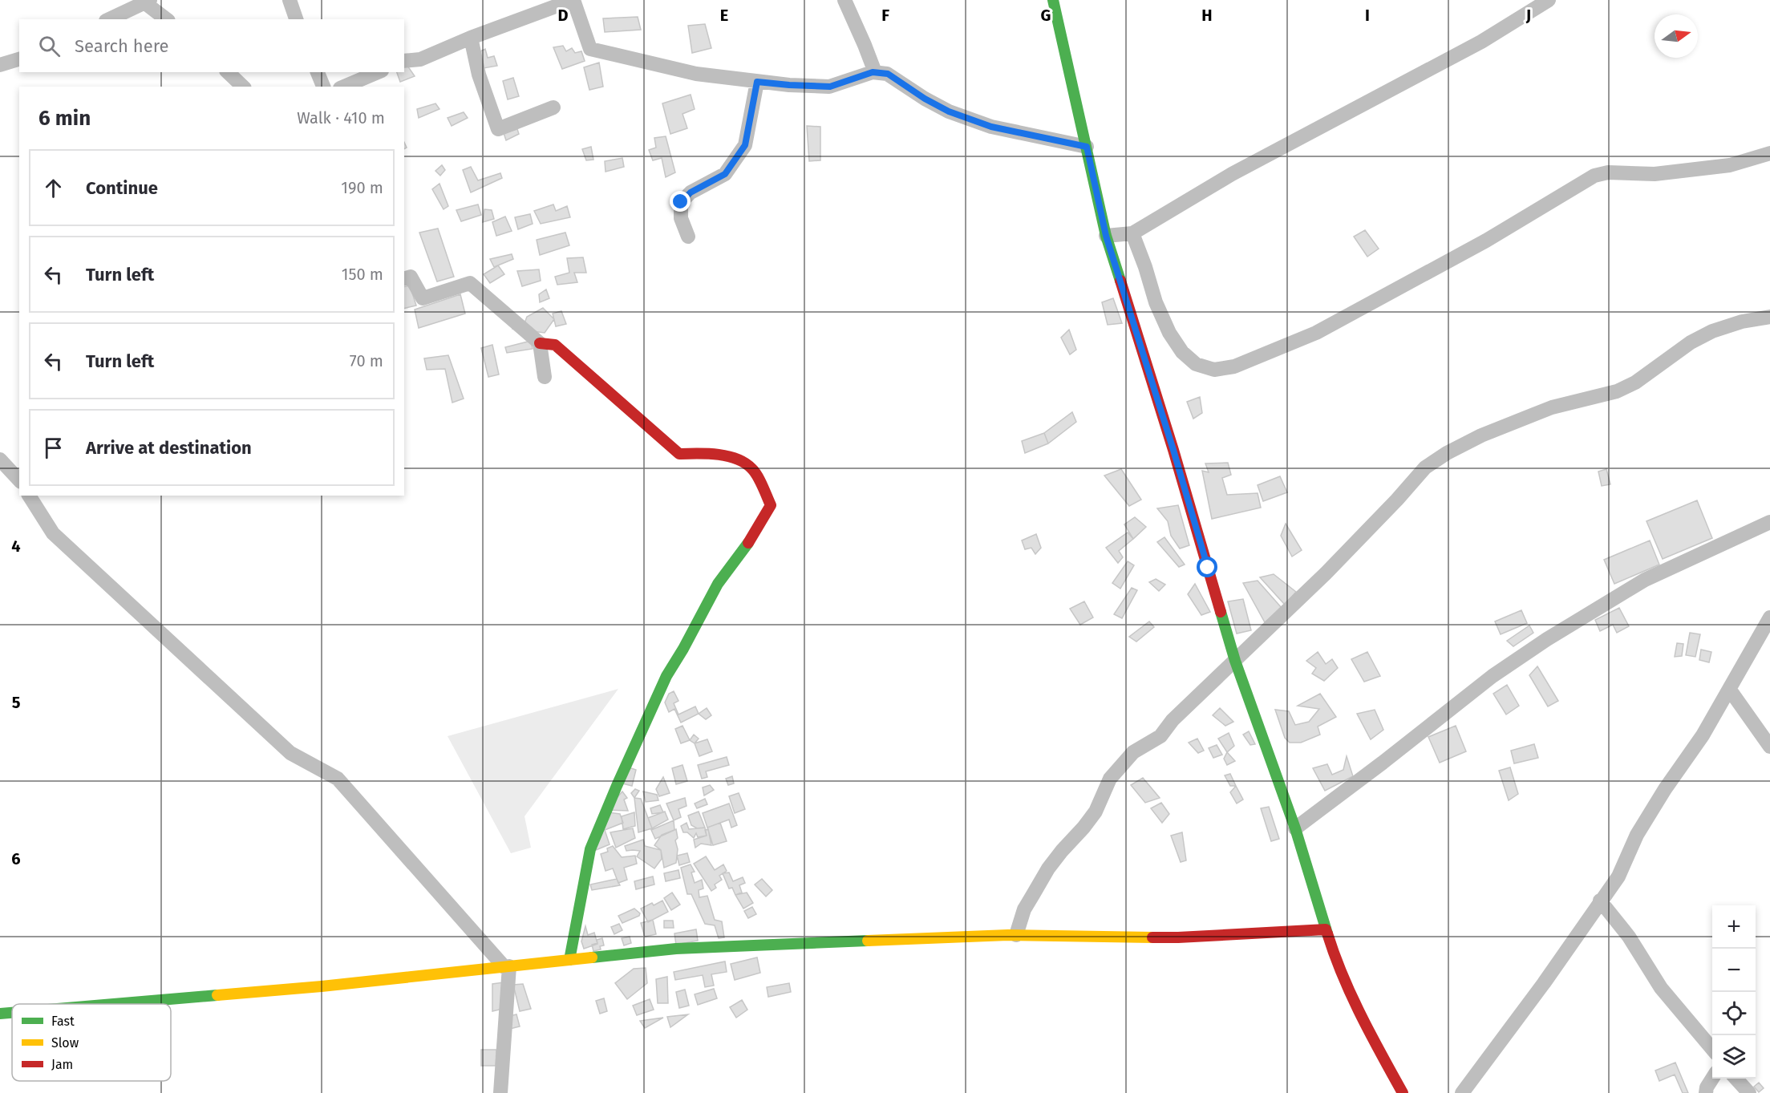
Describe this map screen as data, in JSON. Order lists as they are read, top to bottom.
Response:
{
  "legend": ["Fast", "Slow", "Jam"],
  "north": "right",
  "page": {
    "search": "Search here",
    "heading": ["6 min", "Walk · 410 m"],
    "list": [
      ["Continue", "190 m"],
      ["Turn left", "150 m"],
      ["Turn left", "70 m"],
      "Arrive at destination"
    ],
    "map_buttons": ["+", "−"]
  },
  "grid": {
    "columns": [
      "D",
      "E",
      "F",
      "G",
      "H",
      "I",
      "J"
    ],
    "rows": ["4", "5", "6"]
  }
}
